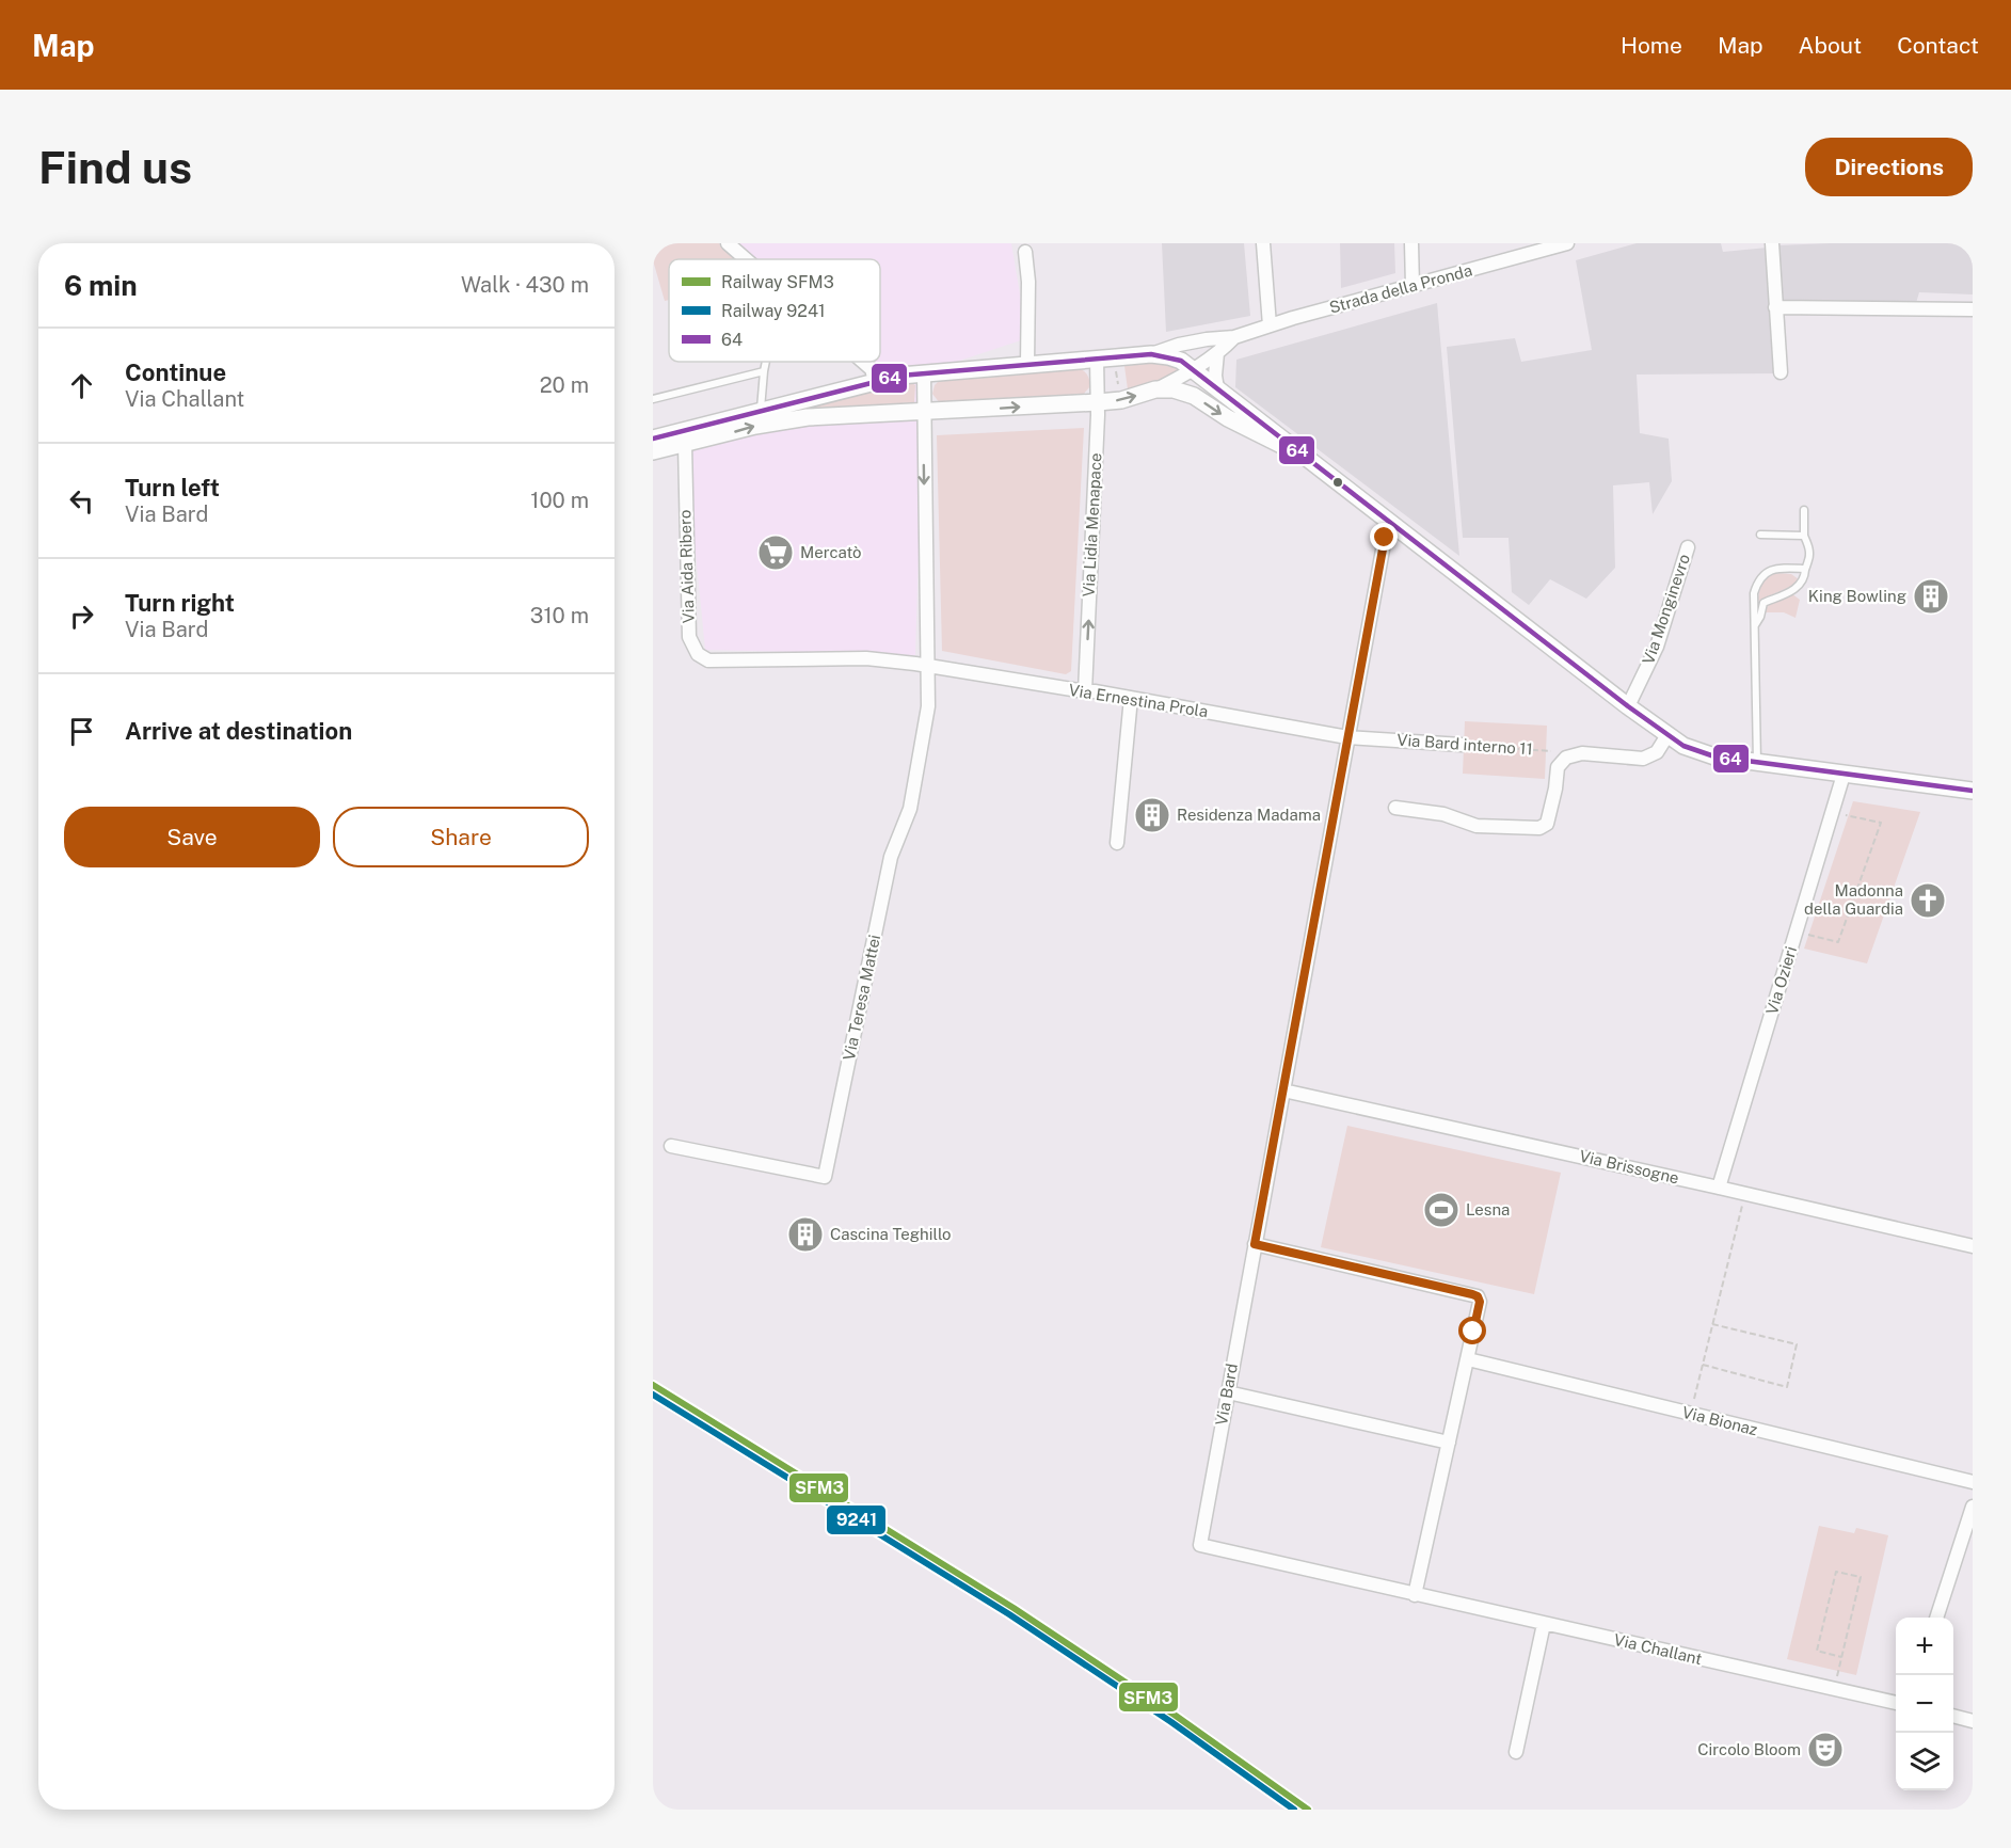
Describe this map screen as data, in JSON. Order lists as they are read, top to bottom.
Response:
{
  "streets": {
    "street": [
      "Strada della Pronda",
      "Via Lidia Menapace",
      "Via Aida Ribero",
      "Via Monginevro",
      "Via Ernestina Prola",
      "Via Bard interno 11",
      "Via Ozieri",
      "Via Teresa Mattei",
      "Via Brissogne",
      "Via Bard",
      "Via Bionaz",
      "Via Challant"
    ]
  },
  "crossings": [
    ["Strada della Pronda", "Via Lidia Menapace"],
    ["Via Lidia Menapace", "Via Ernestina Prola"],
    ["Via Aida Ribero", "Via Ernestina Prola"],
    ["Via Aida Ribero", "Via Teresa Mattei"],
    ["Via Ernestina Prola", "Via Bard interno 11"],
    ["Via Ernestina Prola", "Via Teresa Mattei"],
    ["Via Ernestina Prola", "Via Bard"],
    ["Via Bard interno 11", "Via Bard"],
    ["Via Ozieri", "Via Brissogne"],
    ["Via Brissogne", "Via Bard"],
    ["Via Bard", "Via Challant"]
  ],
  "one_way": ["Via Lidia Menapace"],
  "places": {
    "supermarket": ["Mercatò"],
    "building": ["King Bowling", "Residenza Madama", "Cascina Teghillo"],
    "church": ["Madonna della Guardia"],
    "sports": ["Lesna"],
    "theatre": ["Circolo Bloom"]
  },
  "lines": ["transit line 64", "rail line SFM3", "rail line 9241"],
  "legend": ["Railway SFM3", "Railway 9241", "64"],
  "page": {
    "header": "Map",
    "nav": [
      "Home",
      "Map",
      "About",
      "Contact"
    ],
    "buttons": [
      "Directions",
      ["Save", "Share"]
    ],
    "title": "Find us",
    "heading": ["6 min", "Walk · 430 m"],
    "list": [
      ["Continue", "Via Challant", "20 m"],
      ["Turn left", "Via Bard", "100 m"],
      ["Turn right", "Via Bard", "310 m"],
      "Arrive at destination"
    ],
    "map_buttons": ["+", "−"]
  }
}
